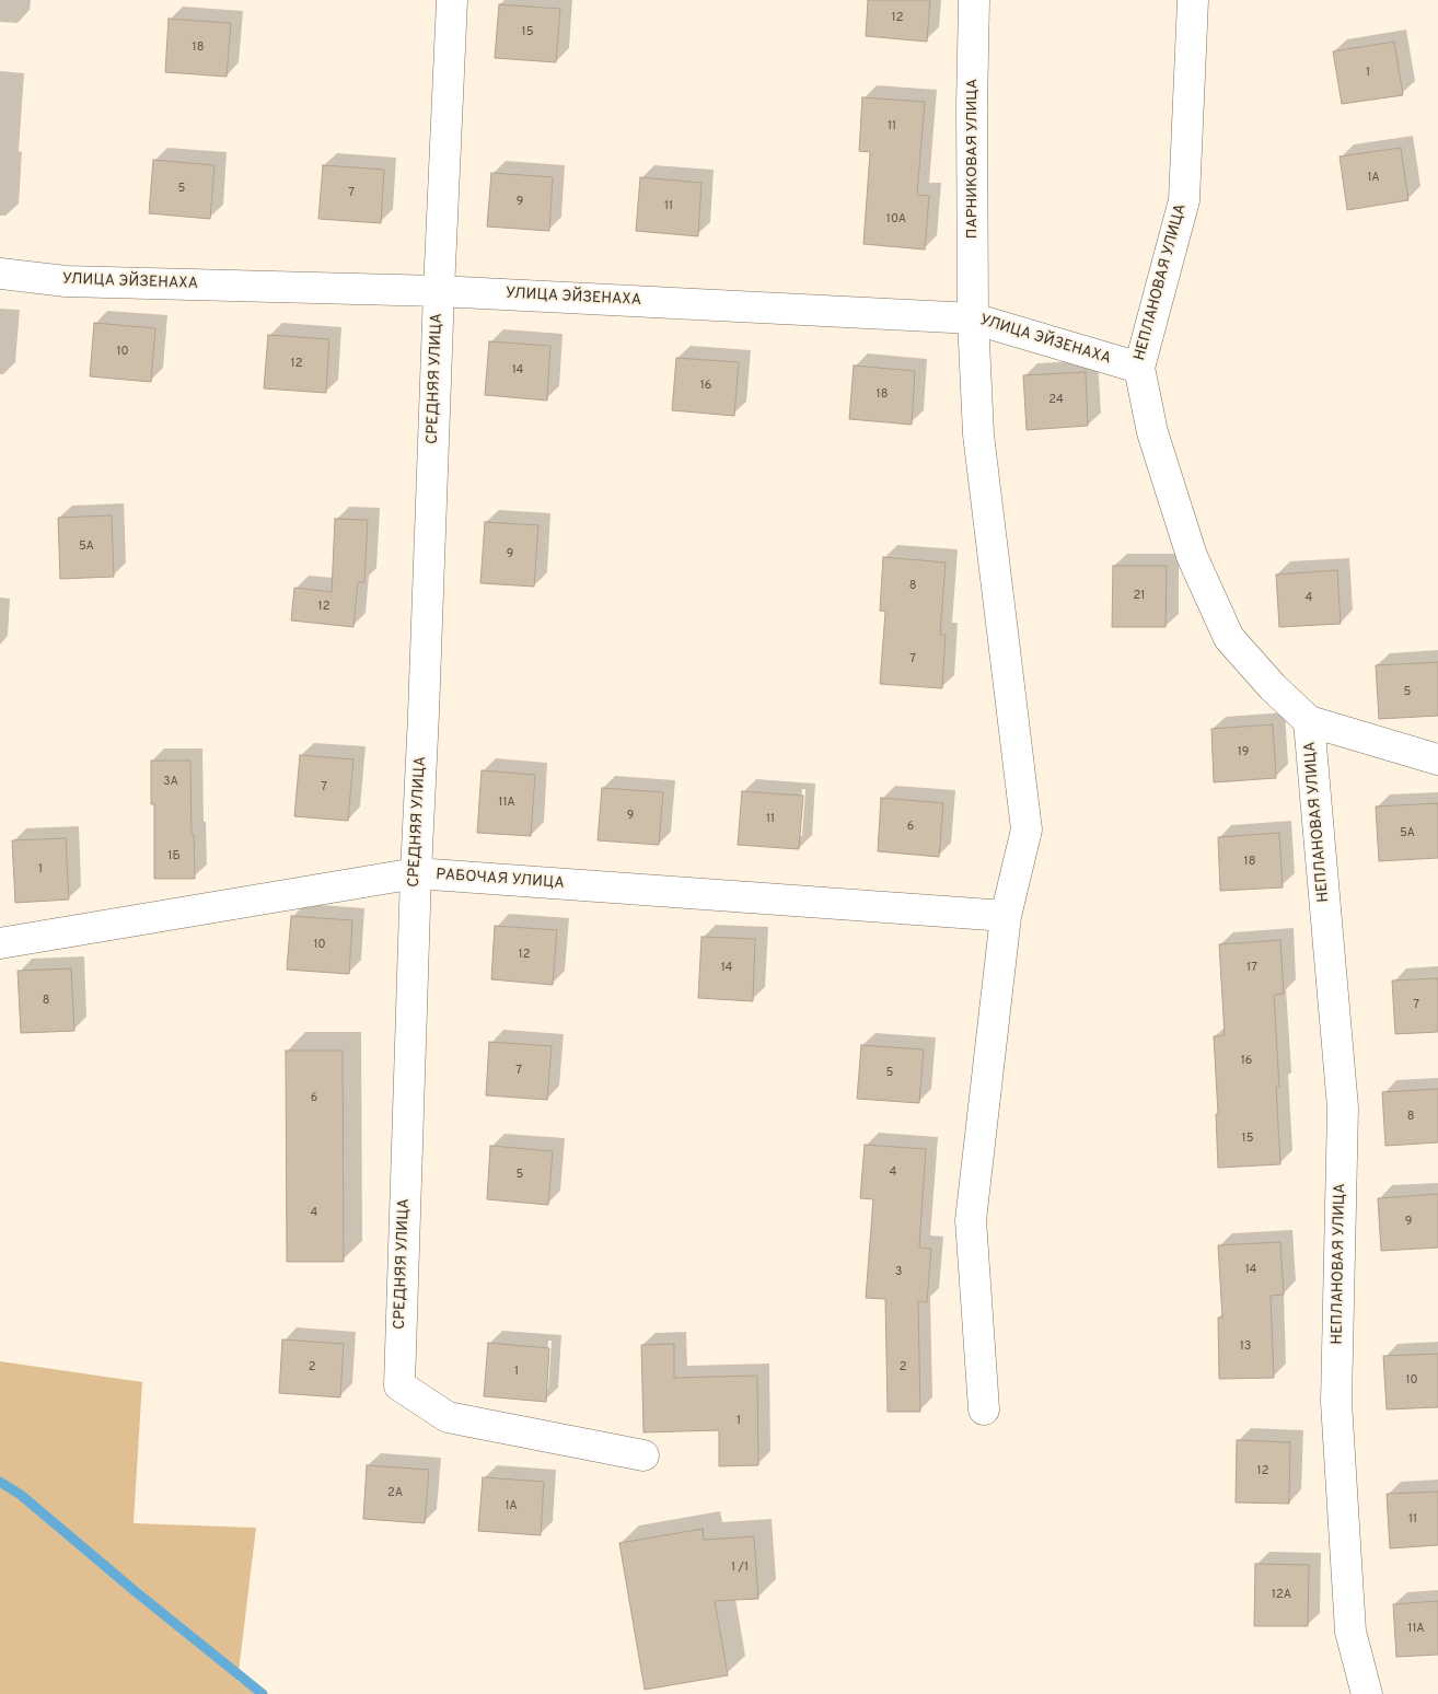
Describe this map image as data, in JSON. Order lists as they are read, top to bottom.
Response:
{
  "streets": {
    "street": [
      "ПАРНИКОВАЯ УЛИЦА",
      "УЛИЦА ЭЙЗЕНАХА",
      "НЕПЛАНОВАЯ УЛИЦА",
      "СРЕДНЯЯ УЛИЦА",
      "РАБОЧАЯ УЛИЦА"
    ]
  },
  "crossings": [
    ["ПАРНИКОВАЯ УЛИЦА", "УЛИЦА ЭЙЗЕНАХА"],
    ["ПАРНИКОВАЯ УЛИЦА", "РАБОЧАЯ УЛИЦА"],
    ["УЛИЦА ЭЙЗЕНАХА", "НЕПЛАНОВАЯ УЛИЦА"],
    ["УЛИЦА ЭЙЗЕНАХА", "СРЕДНЯЯ УЛИЦА"],
    ["СРЕДНЯЯ УЛИЦА", "РАБОЧАЯ УЛИЦА"]
  ],
  "house_numbers": [
    "12",
    "15",
    "18",
    "1",
    "11",
    "1А",
    "5",
    "7",
    "9",
    "11",
    "10А",
    "10",
    "12",
    "14",
    "16",
    "18",
    "24",
    "5А",
    "9",
    "8",
    "21",
    "4",
    "12",
    "7",
    "5",
    "19",
    "3А",
    "7",
    "11А",
    "9",
    "11",
    "6",
    "5А",
    "1Б",
    "18",
    "1",
    "10",
    "12",
    "14",
    "17",
    "8",
    "7",
    "16",
    "7",
    "5",
    "6",
    "8",
    "15",
    "4",
    "5",
    "4",
    "9",
    "14",
    "3",
    "13",
    "2",
    "2",
    "1",
    "10",
    "1",
    "12",
    "2А",
    "1А",
    "11",
    "1 /1",
    "12А",
    "11А"
  ]
}
